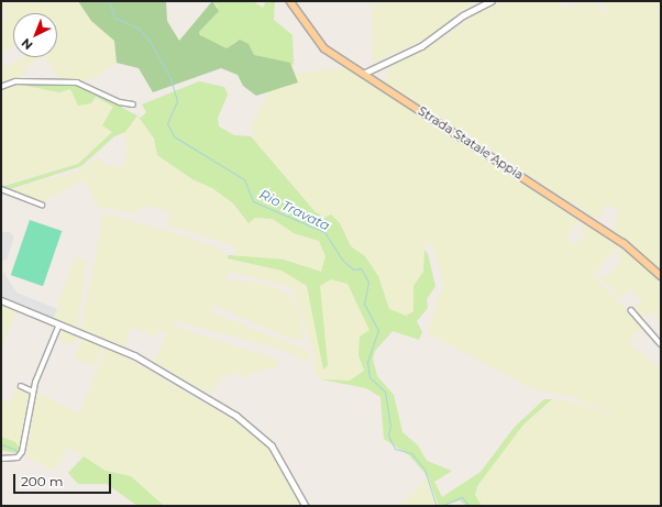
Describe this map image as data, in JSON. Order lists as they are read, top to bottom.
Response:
{
  "streets": {
    "main road": ["Strada Statale Appia"]
  },
  "water": ["Rio Travata"],
  "scale_bar": "200 m",
  "north": "bottom left"
}
